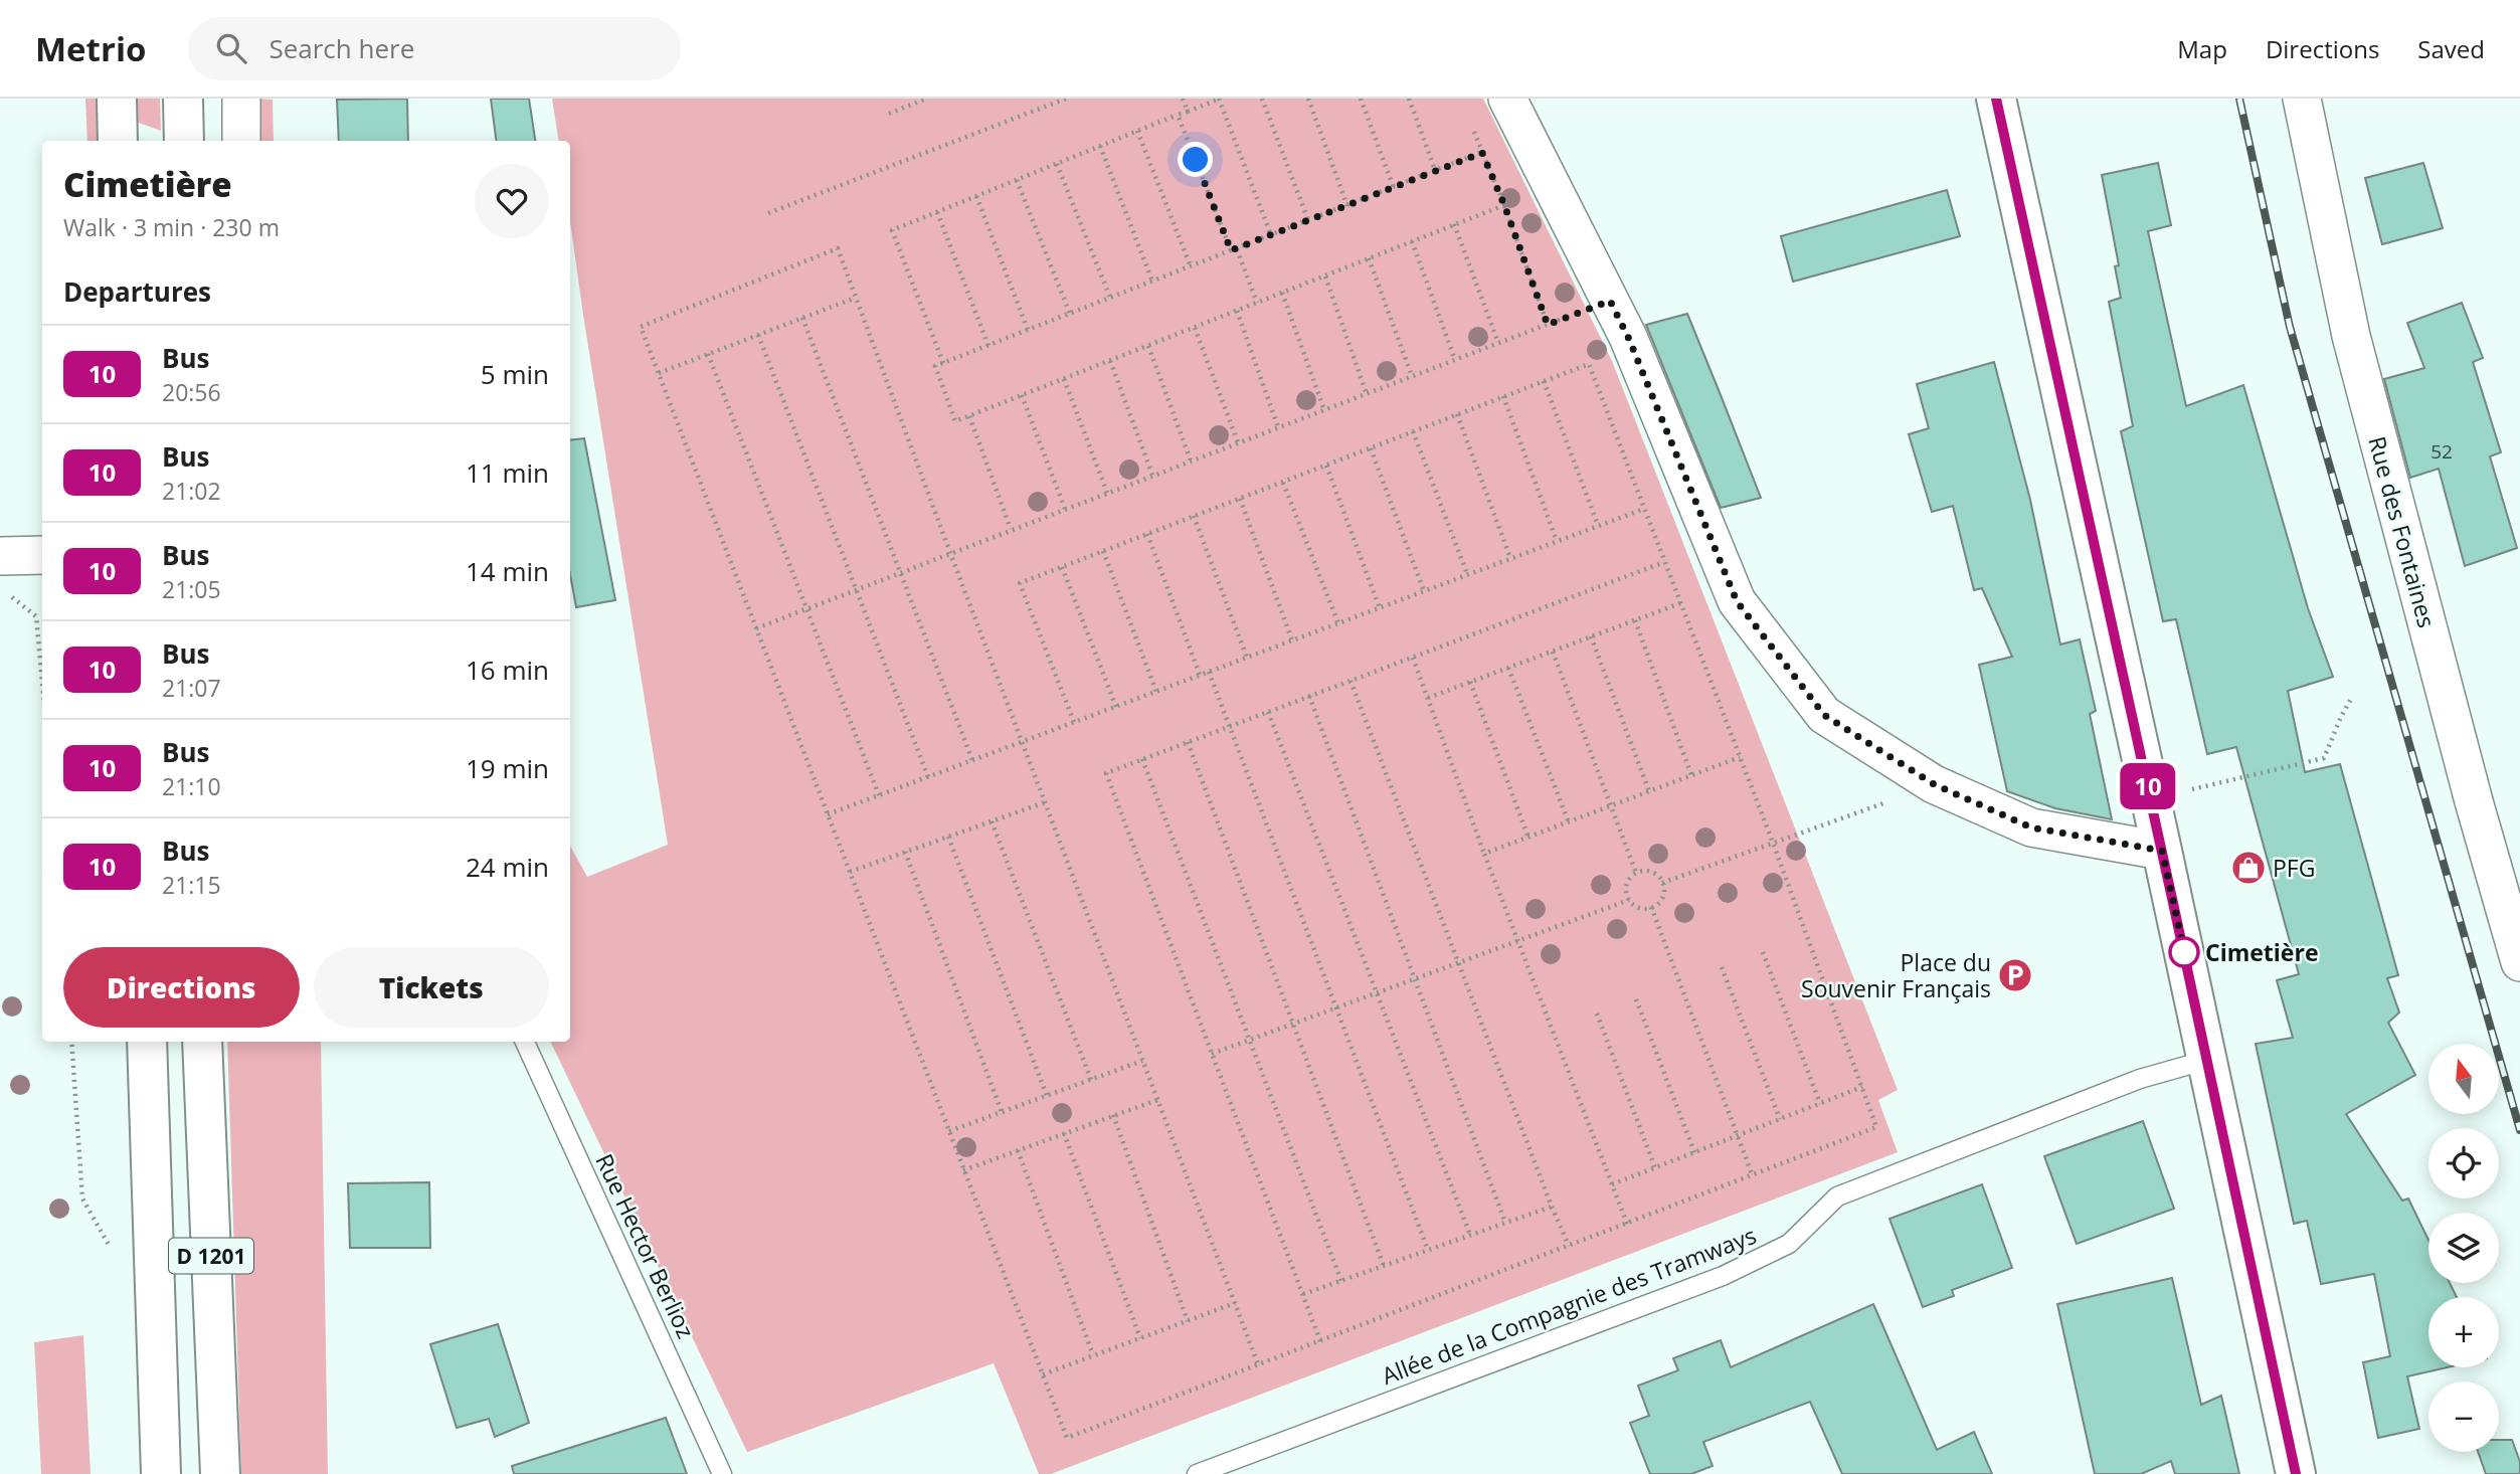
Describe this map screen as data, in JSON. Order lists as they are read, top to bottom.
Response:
{
  "streets": {
    "main road": ["D 1201"],
    "street": ["Rue des Fontaines"],
    "lane": ["Rue Hector Berlioz", "Allée de la Compagnie des Tramways"]
  },
  "places": {
    "shop": ["PFG"],
    "other": ["Cimetière"],
    "parking": ["Place du Souvenir Français"]
  },
  "lines": ["bus line 10"],
  "house_numbers": ["52"],
  "north": "top",
  "page": {
    "header": "Metrio",
    "search": "Search here",
    "nav": ["Map", "Directions", "Saved"],
    "on_map": "10",
    "heading": [
      ["Cimetière", "Walk · 3 min · 230 m"],
      "Departures"
    ],
    "list": [
      {
        "mark": "10",
        "name": "Bus",
        "note": "20:56",
        "value": "5 min"
      },
      {
        "mark": "10",
        "name": "Bus",
        "note": "21:02",
        "value": "11 min"
      },
      {
        "mark": "10",
        "name": "Bus",
        "note": "21:05",
        "value": "14 min"
      },
      {
        "mark": "10",
        "name": "Bus",
        "note": "21:07",
        "value": "16 min"
      },
      {
        "mark": "10",
        "name": "Bus",
        "note": "21:10",
        "value": "19 min"
      },
      {
        "mark": "10",
        "name": "Bus",
        "note": "21:15",
        "value": "24 min"
      }
    ],
    "buttons": ["Directions", "Tickets"],
    "map_buttons": ["+", "−"]
  }
}
